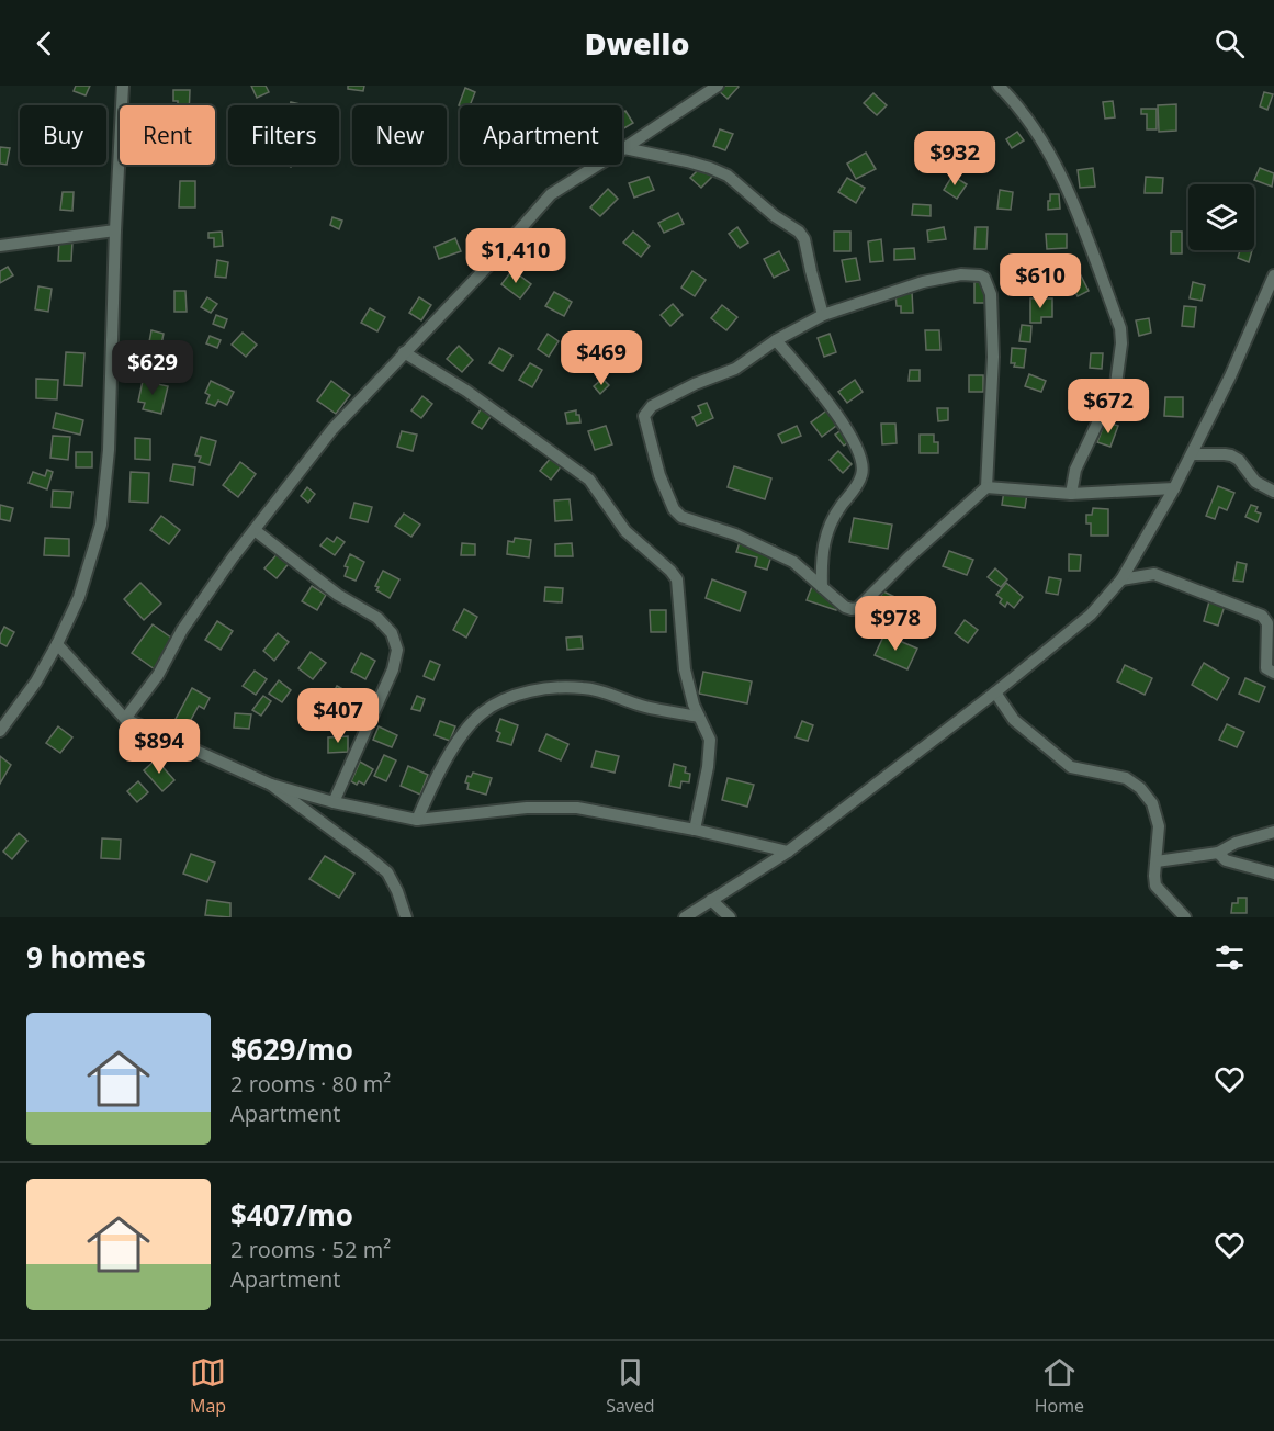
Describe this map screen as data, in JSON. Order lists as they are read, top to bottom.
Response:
{
  "page": {
    "header": "Dwello",
    "chip": [
      "Buy",
      "Rent",
      "Filters",
      "New",
      "Apartment"
    ],
    "price": [
      "$932",
      "$1,410",
      "$610",
      "$469",
      "$629",
      "$672",
      "$978",
      "$407",
      "$894"
    ],
    "heading": "9 homes",
    "list": [
      {
        "name": "$629/mo",
        "note": "2 rooms · 80 m² · Apartment"
      },
      {
        "name": "$407/mo",
        "note": "2 rooms · 52 m² · Apartment"
      }
    ],
    "tabs": ["Map", "Saved", "Home"]
  }
}
